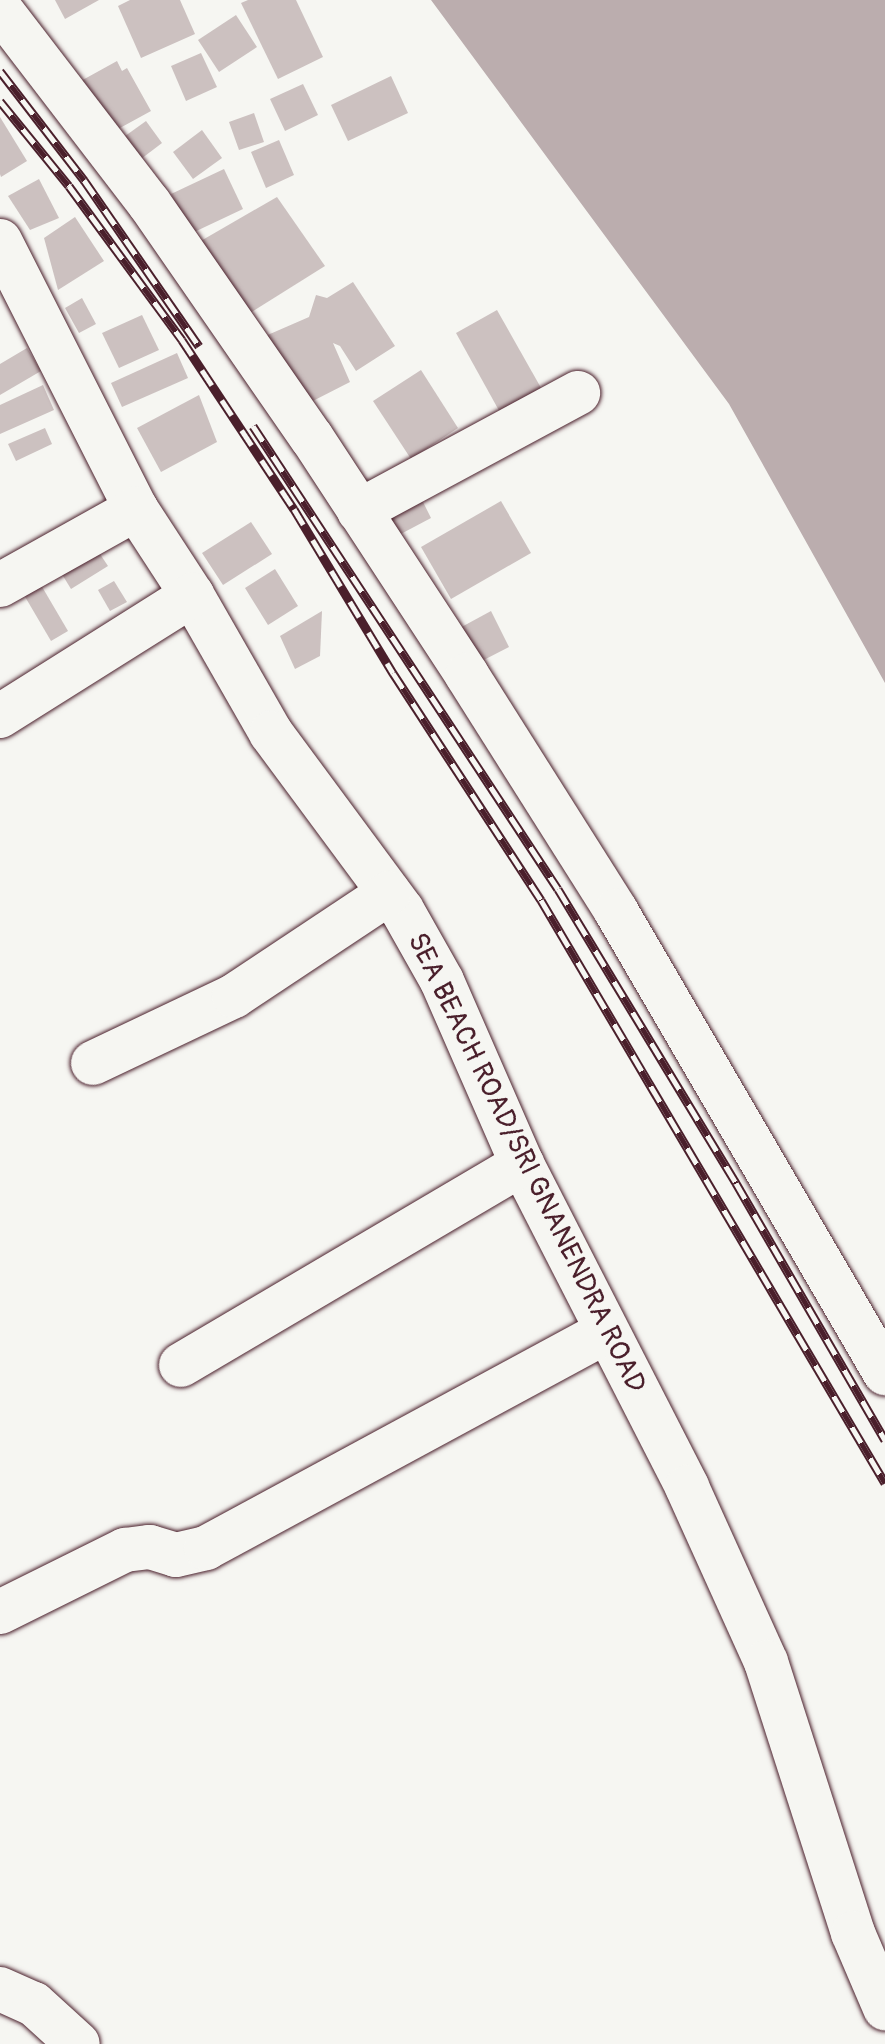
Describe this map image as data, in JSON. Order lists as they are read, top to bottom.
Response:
{
  "streets": {
    "street": ["SEA BEACH ROAD/SRI GNANENDRA ROAD"]
  }
}
